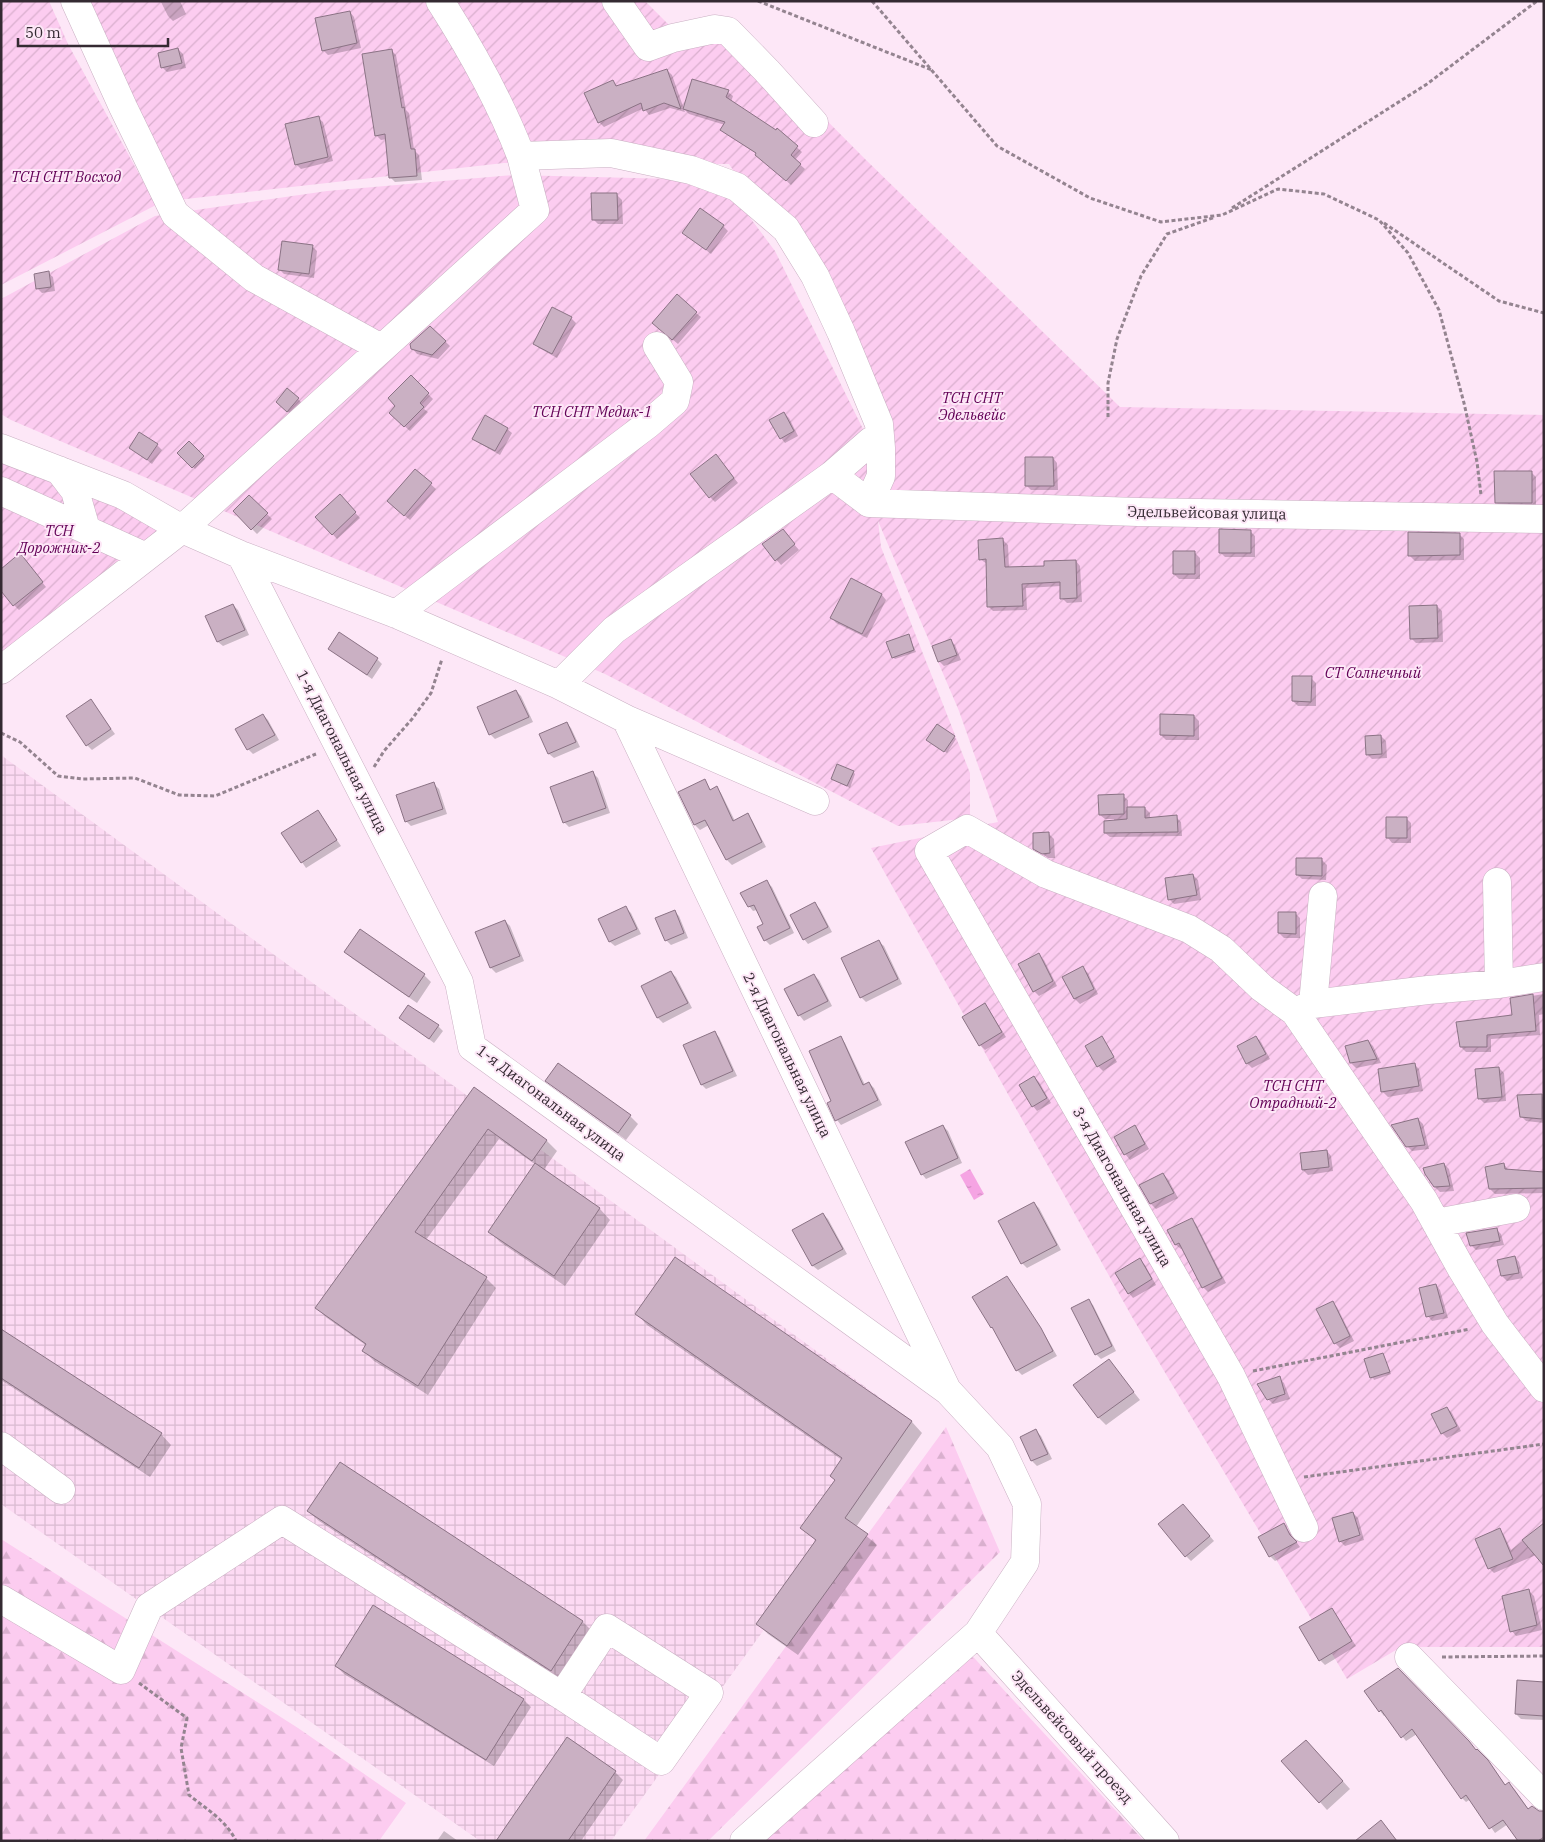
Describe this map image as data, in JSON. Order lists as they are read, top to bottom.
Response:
{
  "streets": {
    "street": [
      "Эдельвейсовая улица",
      "1-я Диагональная улица",
      "2-я Диагональная улица",
      "3-я Диагональная улица",
      "Эдельвейсовый проезд"
    ]
  },
  "crossings": [
    ["1-я Диагональная улица", "2-я Диагональная улица"]
  ],
  "parks": [
    "ТСН СНТ Восход",
    "ТСН СНТ Эдельвейс",
    "ТСН СНТ Медик-1",
    "ТСН Дорожник-2",
    "СТ Солнечный",
    "ТСН СНТ Отрадный-2"
  ],
  "scale_bar": "50 m"
}
